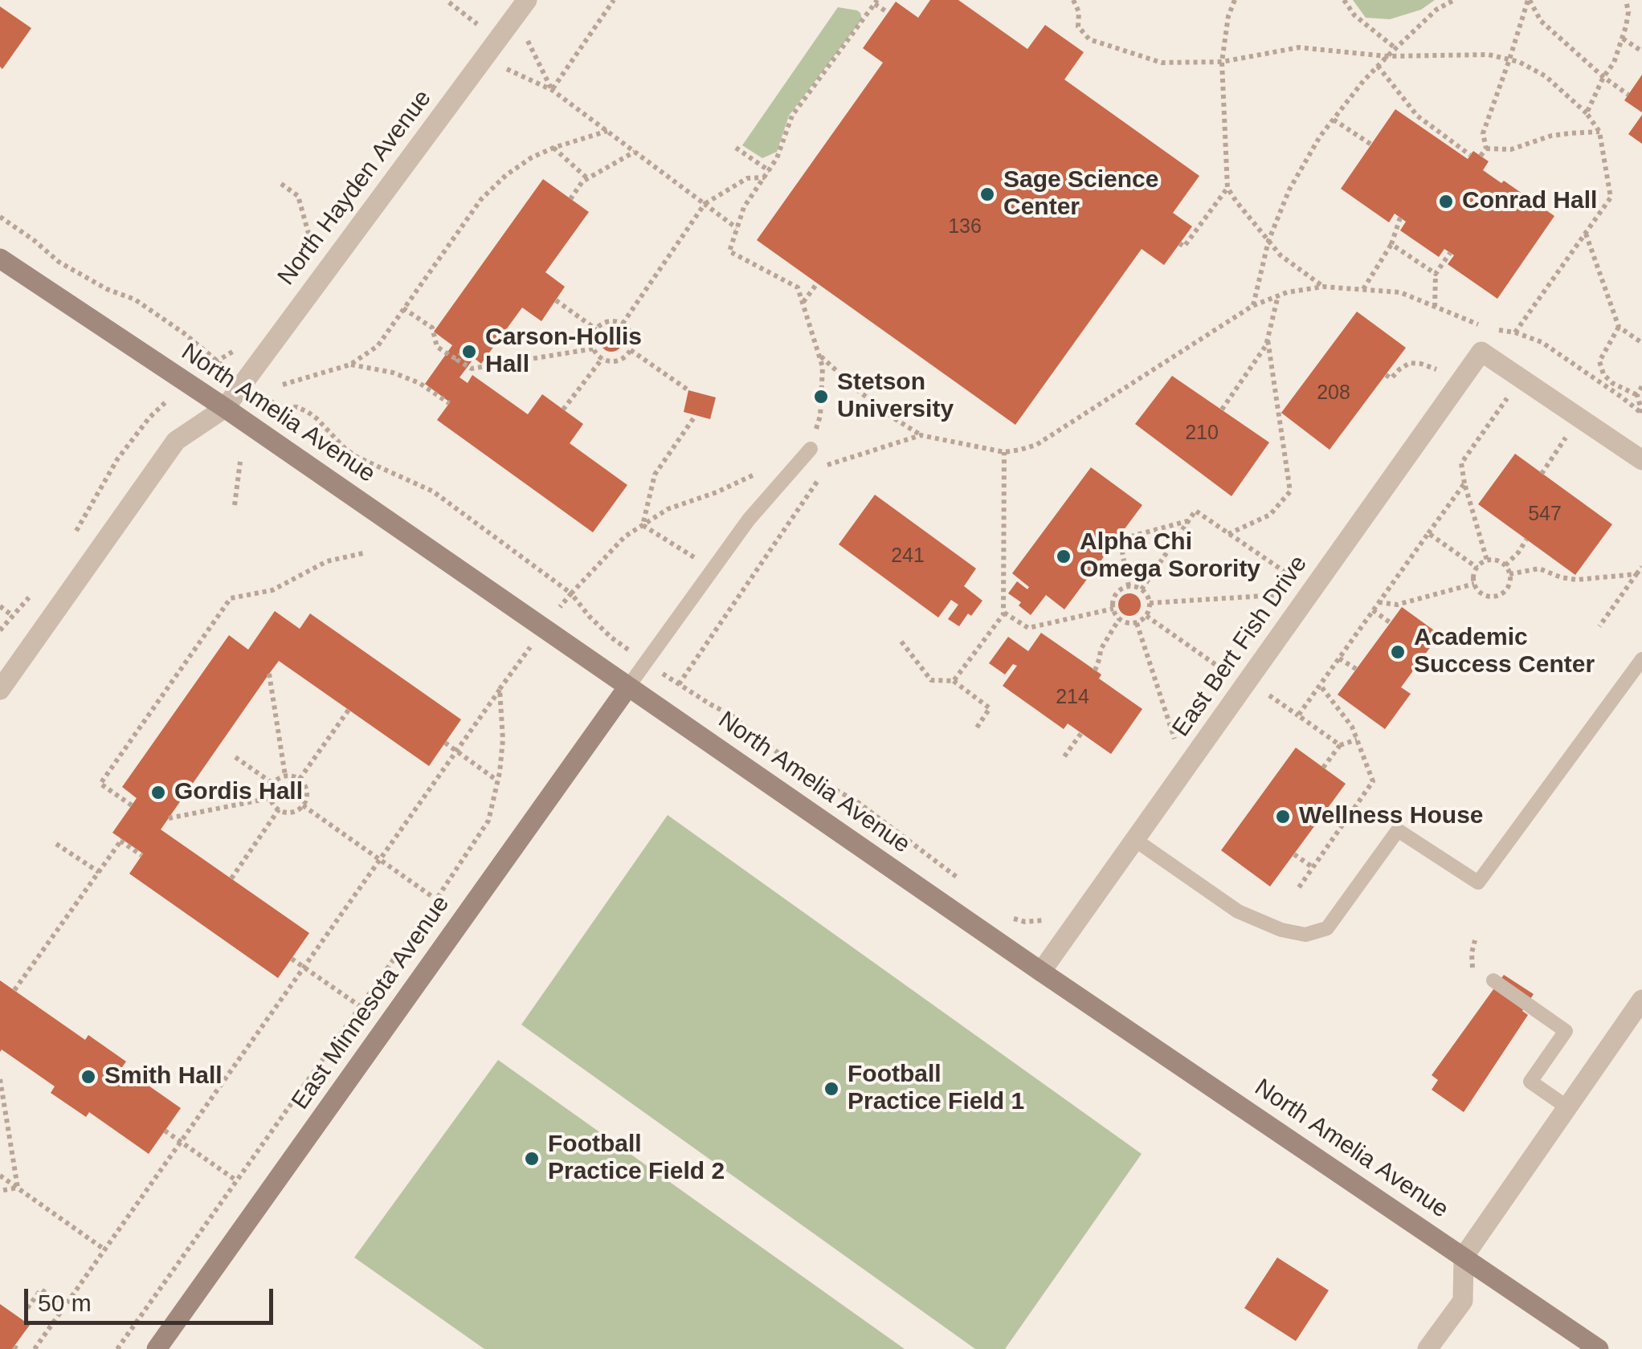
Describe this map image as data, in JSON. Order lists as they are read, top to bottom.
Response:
{
  "streets": {
    "main road": ["North Amelia Avenue", "East Minnesota Avenue"],
    "street": ["North Hayden Avenue", "East Bert Fish Drive"]
  },
  "crossings": [
    ["North Hayden Avenue", "North Amelia Avenue"],
    ["North Amelia Avenue", "East Bert Fish Drive"],
    ["North Amelia Avenue", "East Minnesota Avenue"]
  ],
  "places": [
    "Sage Science Center",
    "Conrad Hall",
    "Carson-Hollis Hall",
    "Stetson University",
    "Alpha Chi Omega Sorority",
    "Academic Success Center",
    "Gordis Hall",
    "Wellness House",
    "Smith Hall",
    "Football Practice Field 1",
    "Football Practice Field 2"
  ],
  "house_numbers": [
    "136",
    "208",
    "210",
    "547",
    "241",
    "214"
  ],
  "scale_bar": "50 m"
}
